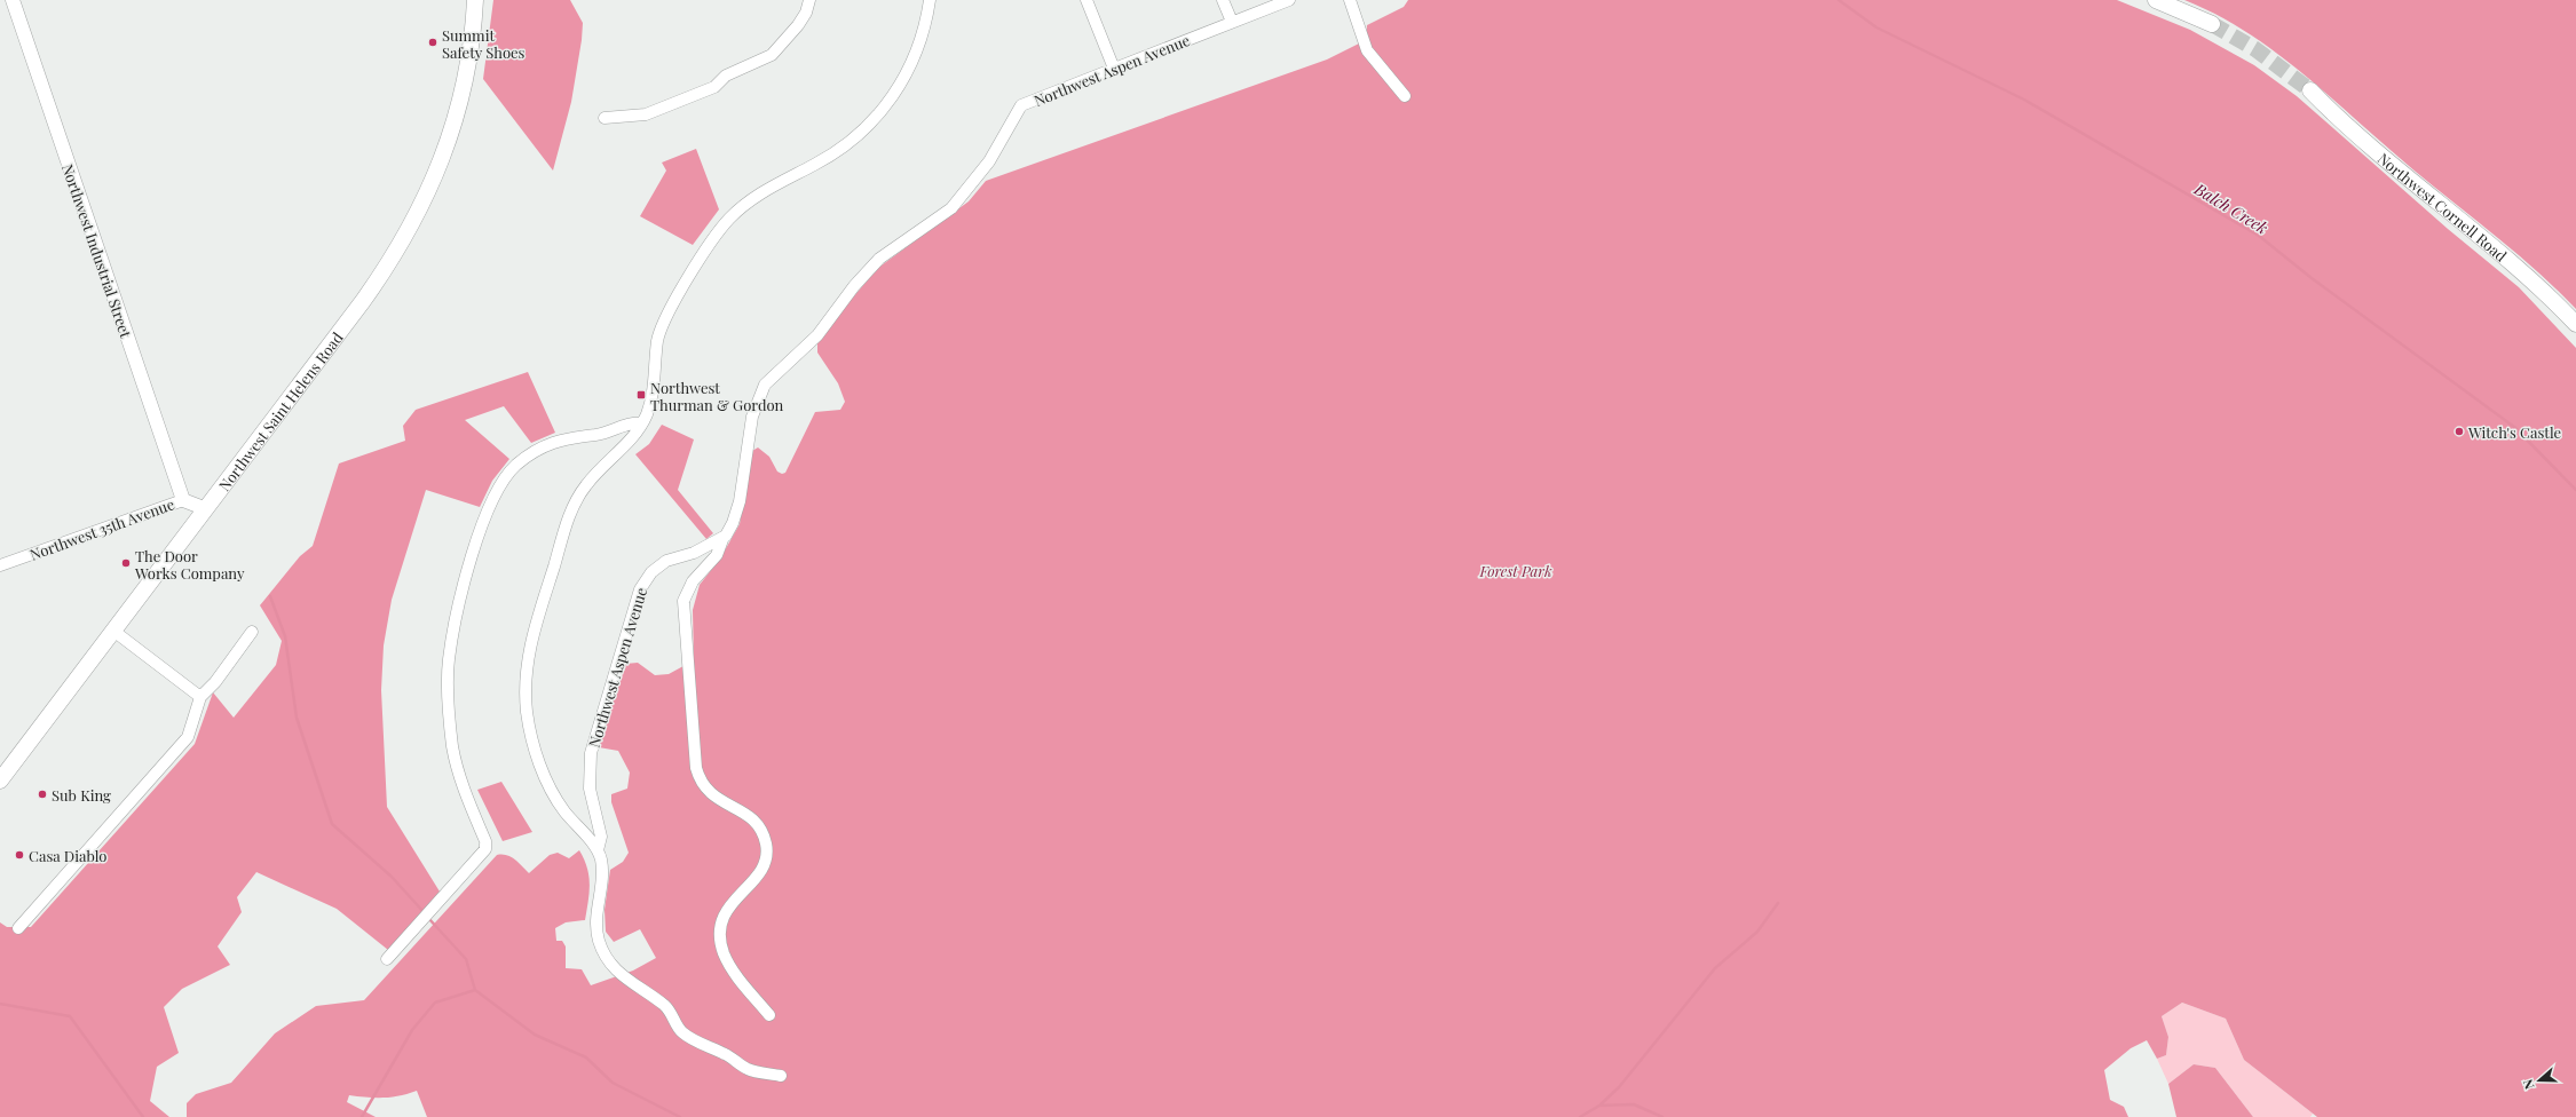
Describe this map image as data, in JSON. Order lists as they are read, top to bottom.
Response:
{
  "streets": {
    "main road": ["Northwest Cornell Road", "Northwest Saint Helens Road"],
    "street": ["Northwest Aspen Avenue", "Northwest Industrial Street", "Northwest 35th Avenue"]
  },
  "crossings": [
    ["Northwest Industrial Street", "Northwest 35th Avenue"],
    ["Northwest Saint Helens Road", "Northwest 35th Avenue"]
  ],
  "water": ["Balch Creek"],
  "parks": ["Forest Park"],
  "places": {
    "other": [
      "Summit Safety Shoes",
      "Witch's Castle",
      "The Door Works Company",
      "Sub King",
      "Casa Diablo"
    ],
    "transit": ["Northwest Thurman & Gordon"]
  },
  "north": "left"
}
